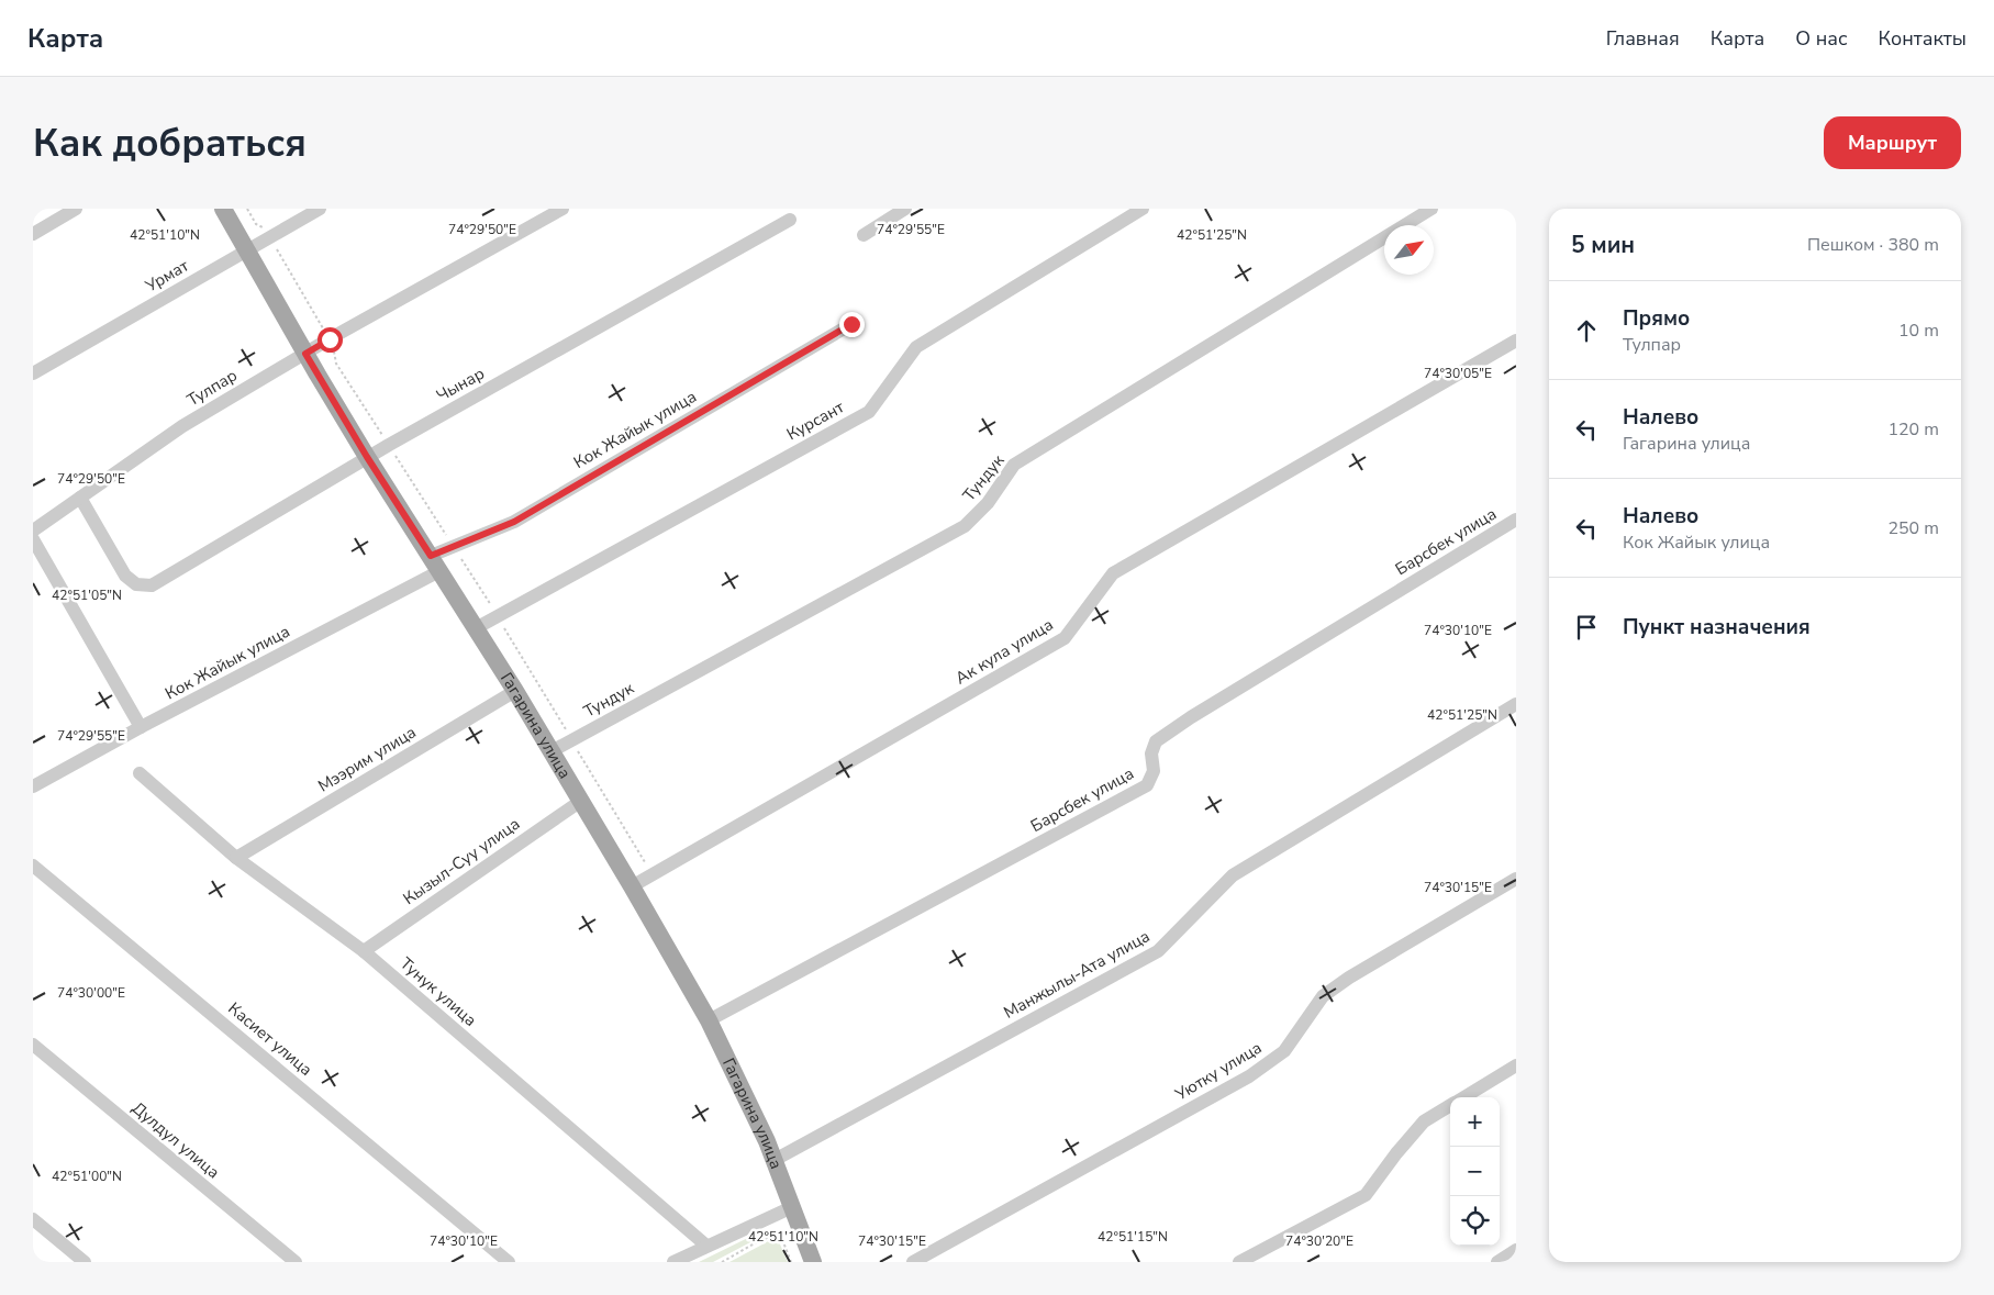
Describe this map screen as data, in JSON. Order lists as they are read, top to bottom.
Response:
{
  "streets": {
    "main road": ["Гагарина улица"],
    "street": [
      "Урмат",
      "Чынар",
      "Тулпар",
      "Курсант",
      "Кок Жайык улица",
      "Тундук",
      "Барсбек улица",
      "Ак кула улица",
      "Мээрим улица",
      "Кызыл-Суу улица",
      "Манжылы-Ата улица",
      "Тунук улица",
      "Касиет улица",
      "Уютку улица",
      "Дулдул улица"
    ]
  },
  "crossings": [
    ["Урмат", "Гагарина улица"],
    ["Чынар", "Тулпар"],
    ["Чынар", "Гагарина улица"],
    ["Тулпар", "Гагарина улица"],
    ["Курсант", "Гагарина улица"],
    ["Кок Жайык улица", "Гагарина улица"],
    ["Тундук", "Гагарина улица"],
    ["Барсбек улица", "Гагарина улица"],
    ["Ак кула улица", "Гагарина улица"],
    ["Гагарина улица", "Мээрим улица"],
    ["Гагарина улица", "Кызыл-Суу улица"],
    ["Гагарина улица", "Манжылы-Ата улица"],
    ["Мээрим улица", "Тунук улица"],
    ["Кызыл-Суу улица", "Тунук улица"]
  ],
  "north": "top right",
  "page": {
    "header": "Карта",
    "nav": [
      "Главная",
      "Карта",
      "О нас",
      "Контакты"
    ],
    "buttons": "Маршрут",
    "title": "Как добраться",
    "heading": ["5 мин", "Пешком · 380 m"],
    "list": [
      ["Прямо", "Тулпар", "10 m"],
      ["Налево", "Гагарина улица", "120 m"],
      ["Налево", "Кок Жайык улица", "250 m"],
      "Пункт назначения"
    ],
    "map_buttons": ["+", "−"]
  },
  "coordinates": [
    "74°29'50\"E",
    "74°29'55\"E",
    "42°51'25\"N",
    "42°51'10\"N",
    "74°30'05\"E",
    "42°51'05\"N",
    "74°30'10\"E",
    "74°30'15\"E",
    "74°30'00\"E",
    "42°51'00\"N",
    "42°51'15\"N",
    "74°30'20\"E"
  ]
}
